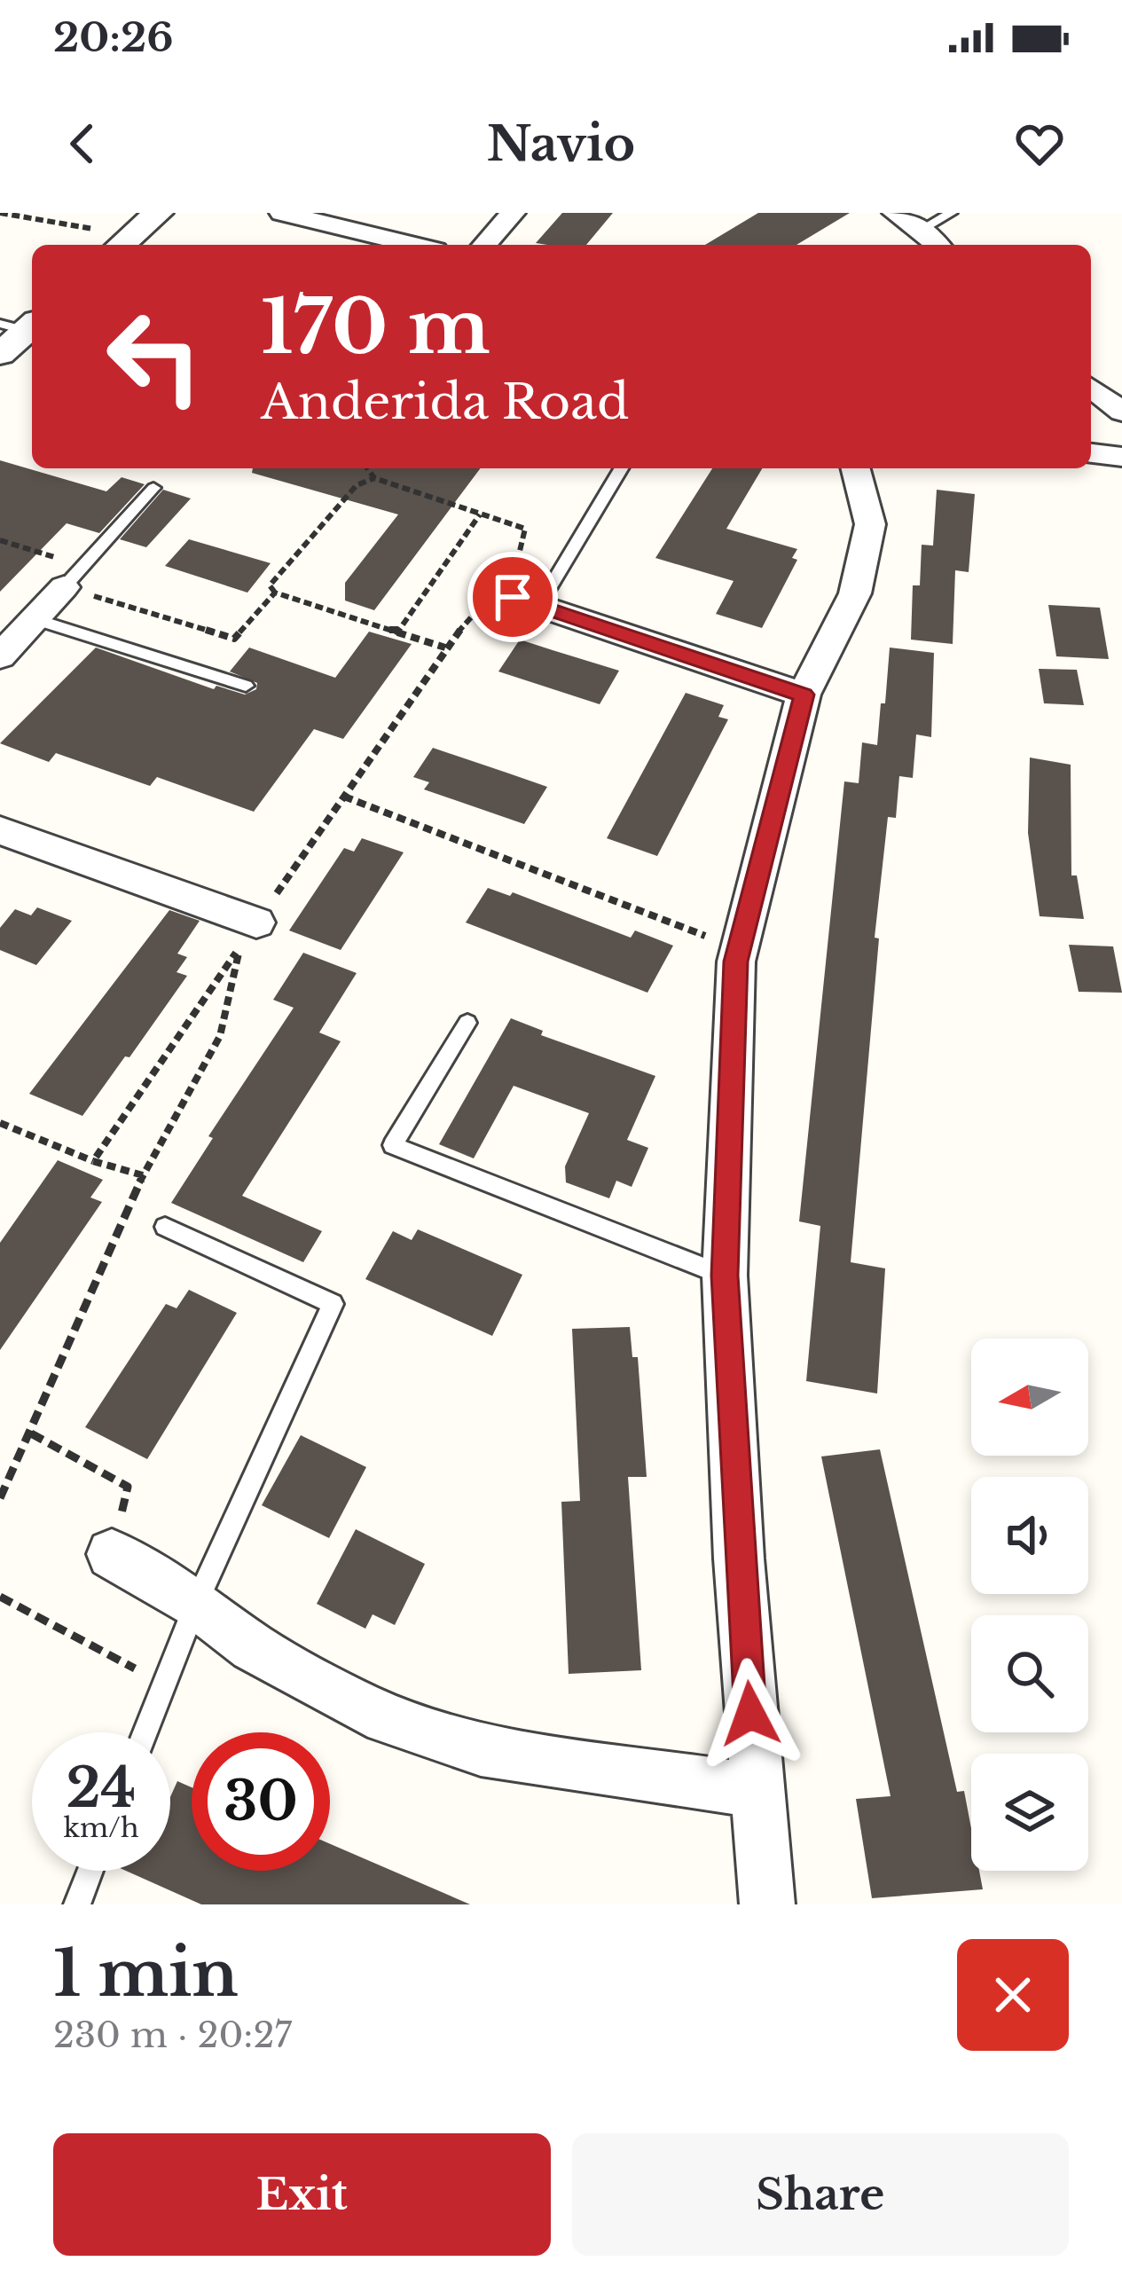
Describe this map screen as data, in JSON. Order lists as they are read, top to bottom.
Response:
{
  "north": "left",
  "page": {
    "status": "20:26",
    "header": "Navio",
    "turn": ["170 m", "Anderida Road"],
    "speed": "24 km/h",
    "limit": "30",
    "heading": ["1 min", "230 m · 20:27"],
    "buttons": ["Exit", "Share"]
  }
}
